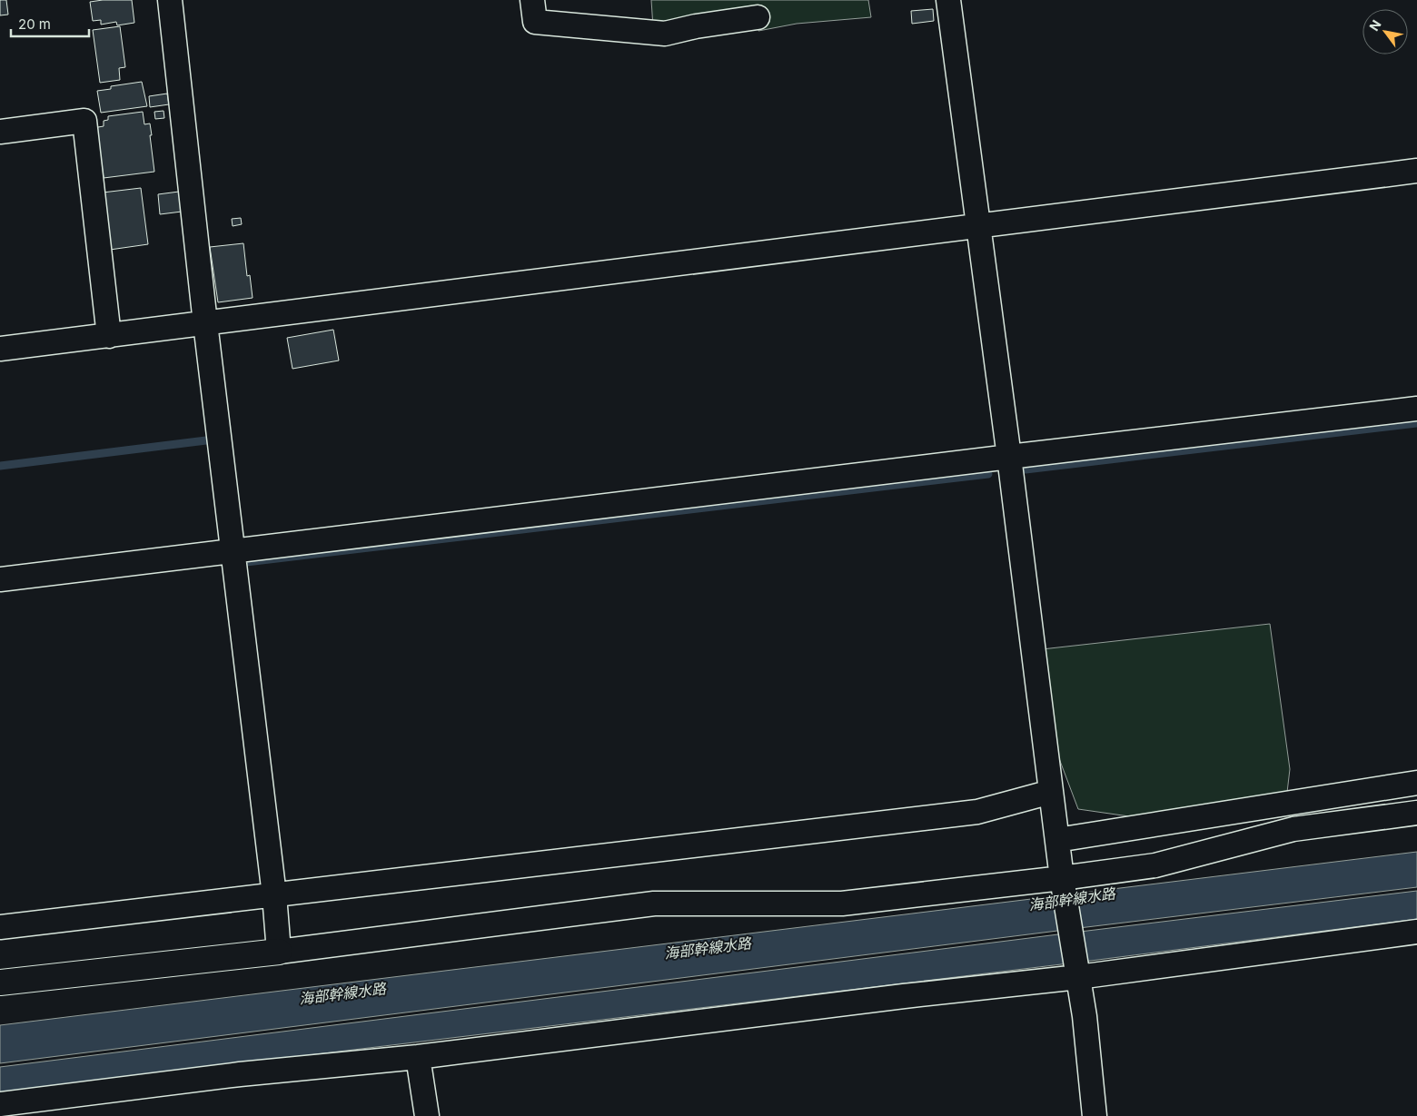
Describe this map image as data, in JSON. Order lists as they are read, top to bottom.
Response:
{
  "water": ["海部幹線水路"],
  "scale_bar": "20 m",
  "north": "top left"
}
